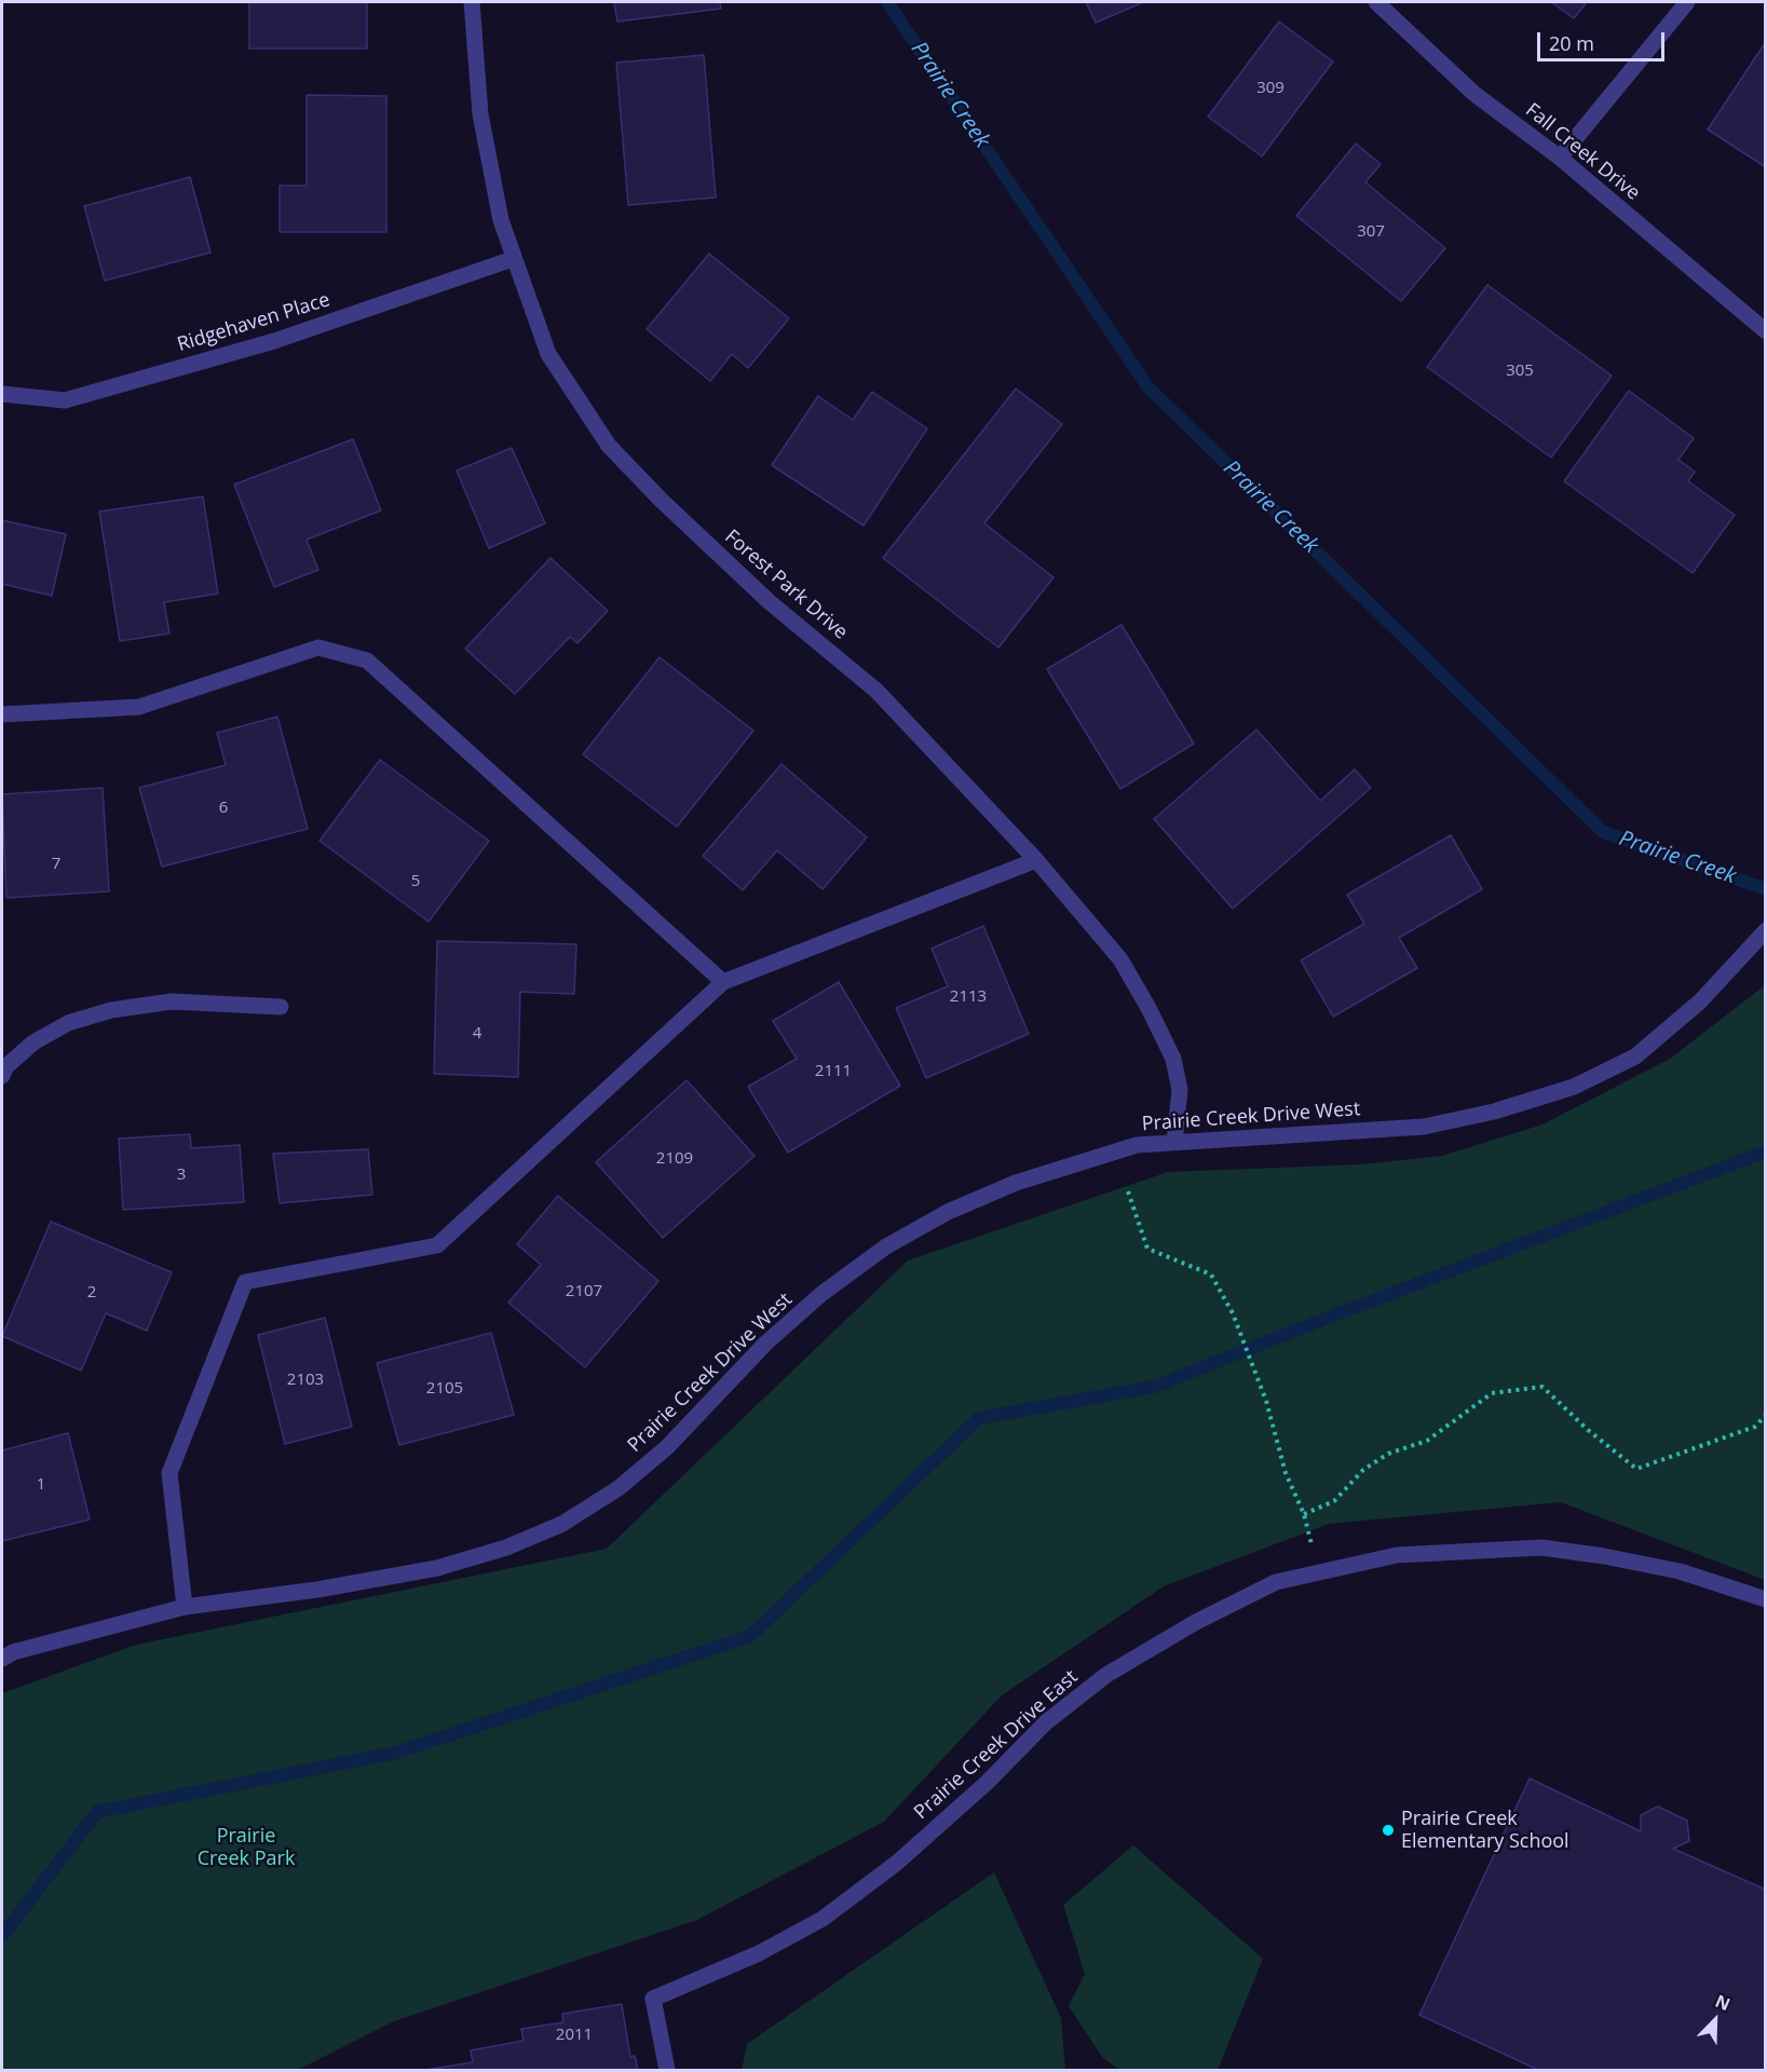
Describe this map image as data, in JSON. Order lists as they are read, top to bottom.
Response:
{
  "streets": {
    "street": [
      "Fall Creek Drive",
      "Ridgehaven Place",
      "Forest Park Drive",
      "Prairie Creek Drive West",
      "Prairie Creek Drive East"
    ]
  },
  "crossings": [
    ["Ridgehaven Place", "Forest Park Drive"],
    ["Forest Park Drive", "Prairie Creek Drive West"]
  ],
  "water": ["Prairie Creek"],
  "parks": ["Prairie Creek Park"],
  "places": ["Prairie Creek Elementary School"],
  "house_numbers": [
    "309",
    "307",
    "305",
    "6",
    "7",
    "5",
    "2113",
    "4",
    "2111",
    "2109",
    "3",
    "2107",
    "2",
    "2103",
    "2105",
    "1",
    "2011"
  ],
  "scale_bar": "20 m",
  "north": "top right"
}
